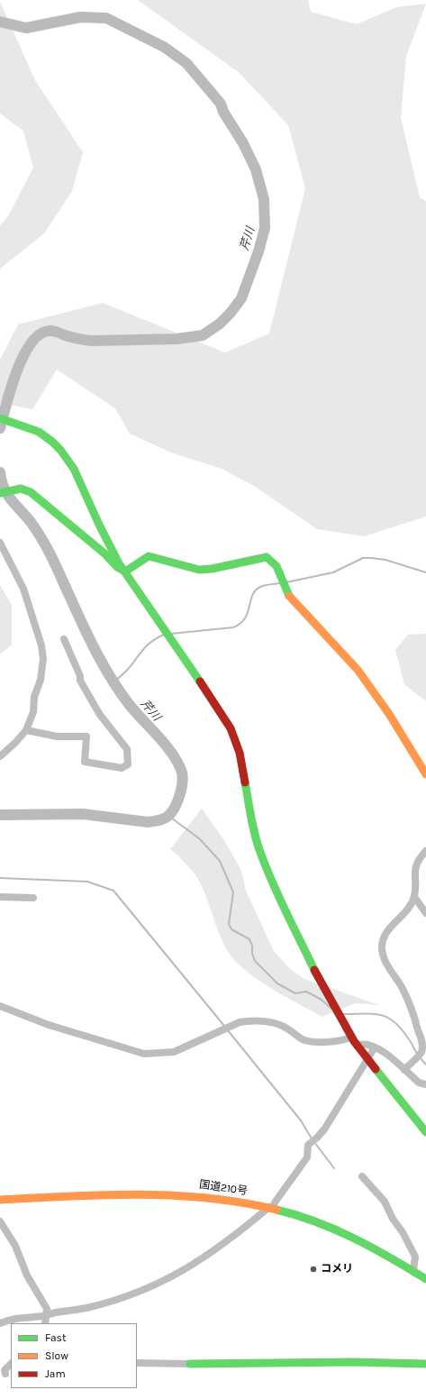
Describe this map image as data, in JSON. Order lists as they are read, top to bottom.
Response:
{
  "streets": {
    "main road": ["国道210号"]
  },
  "water": ["芹川"],
  "places": ["コメリ"],
  "legend": ["Fast", "Slow", "Jam"]
}
